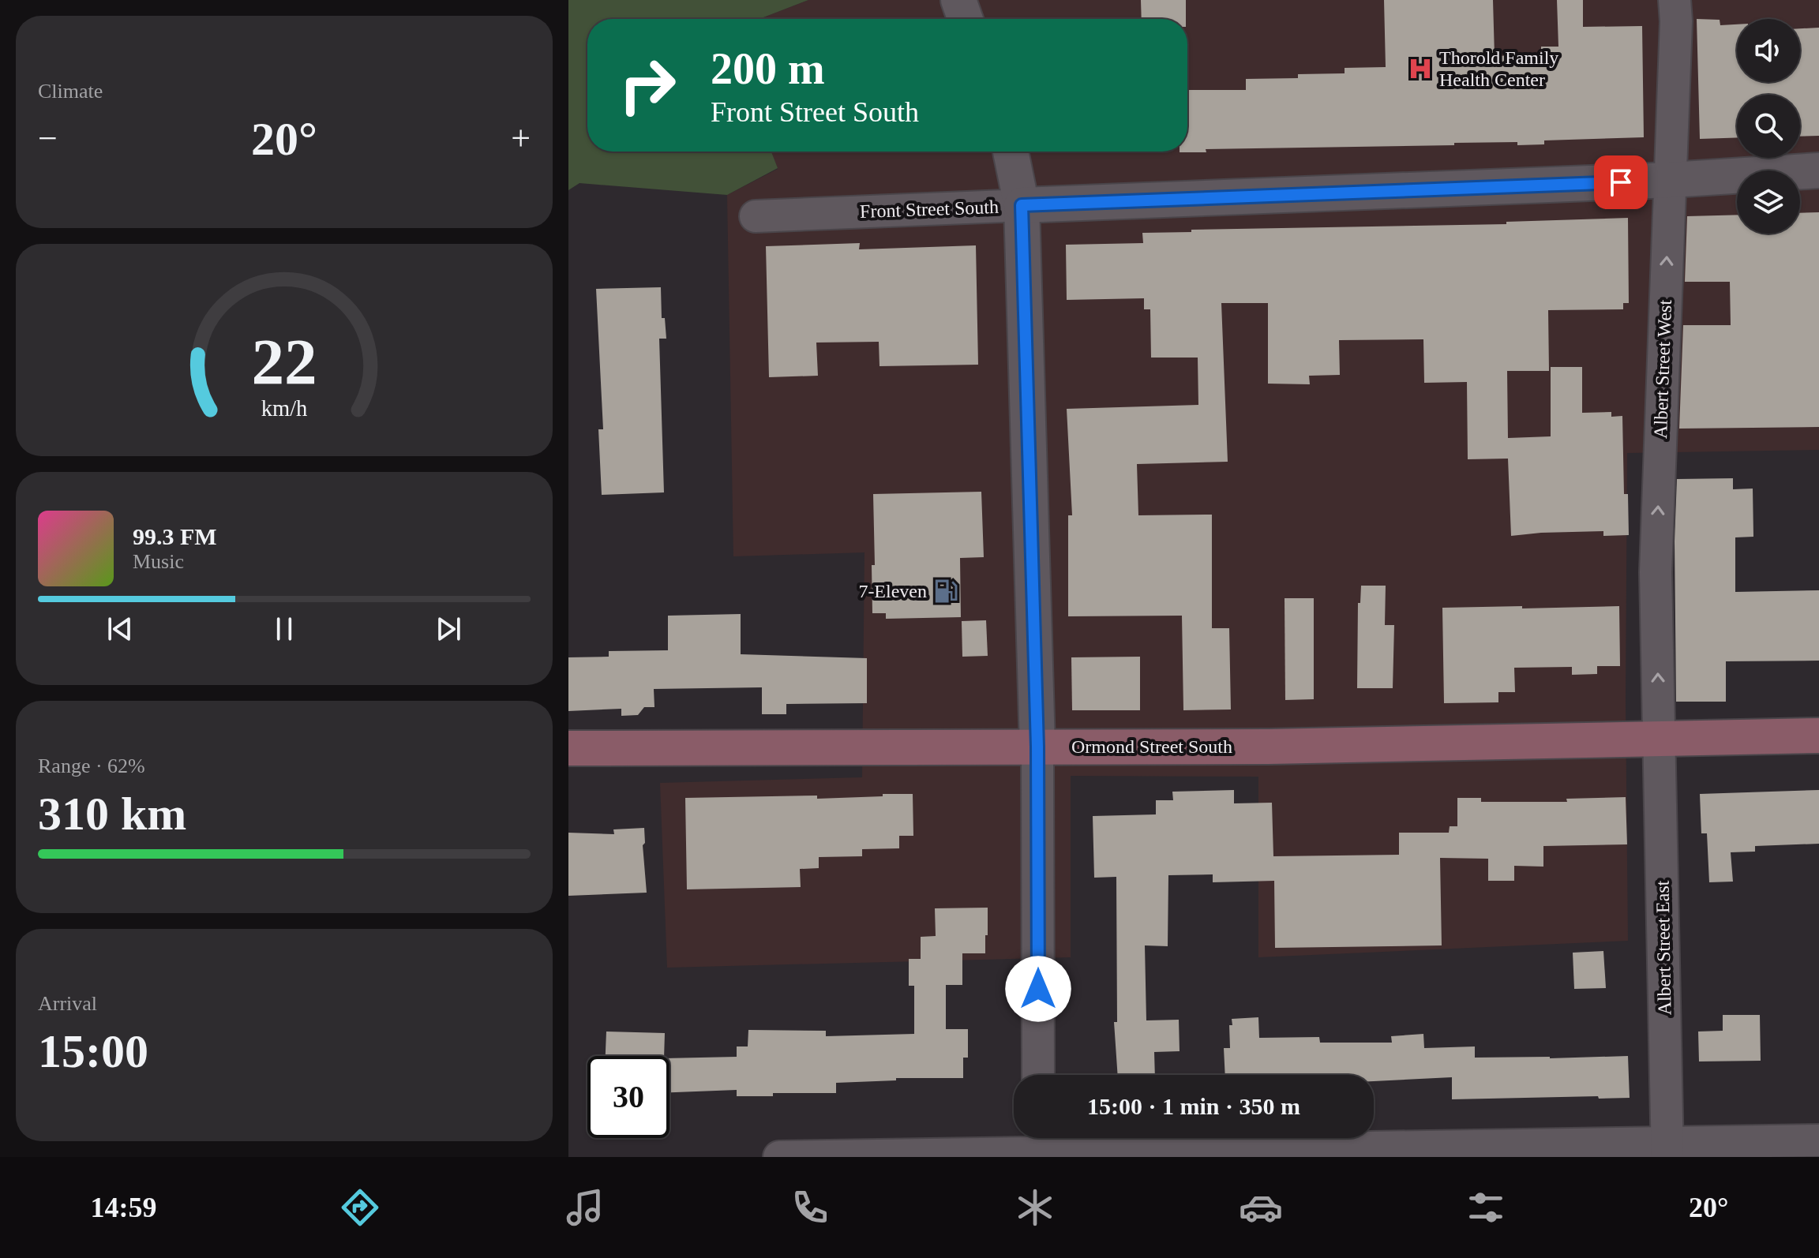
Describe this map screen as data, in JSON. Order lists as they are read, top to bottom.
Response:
{
  "streets": {
    "main road": ["Ormond Street South"],
    "street": ["Front Street South", "Albert Street West", "Albert Street East"]
  },
  "crossings": [
    ["Front Street South", "Albert Street West"],
    ["Albert Street West", "Ormond Street South"],
    ["Albert Street West", "Albert Street East"],
    ["Ormond Street South", "Albert Street East"]
  ],
  "one_way": ["Albert Street West"],
  "places": {
    "hospital": ["Thorold Family Health Center"],
    "fuel station": ["7-Eleven"]
  },
  "page": {
    "tile": [
      "Climate",
      ["Range · 62%", "310 km"],
      ["Arrival", "15:00"]
    ],
    "turn": ["200 m", "Front Street South"],
    "heat": ["−", "20°", "+"],
    "song": ["99.3 FM", "Music"],
    "limit": "30",
    "trip": "15:00 · 1 min · 350 m",
    "tabs": ["14:59", "20°"],
    "gauge": ["22", "km/h"]
  }
}
